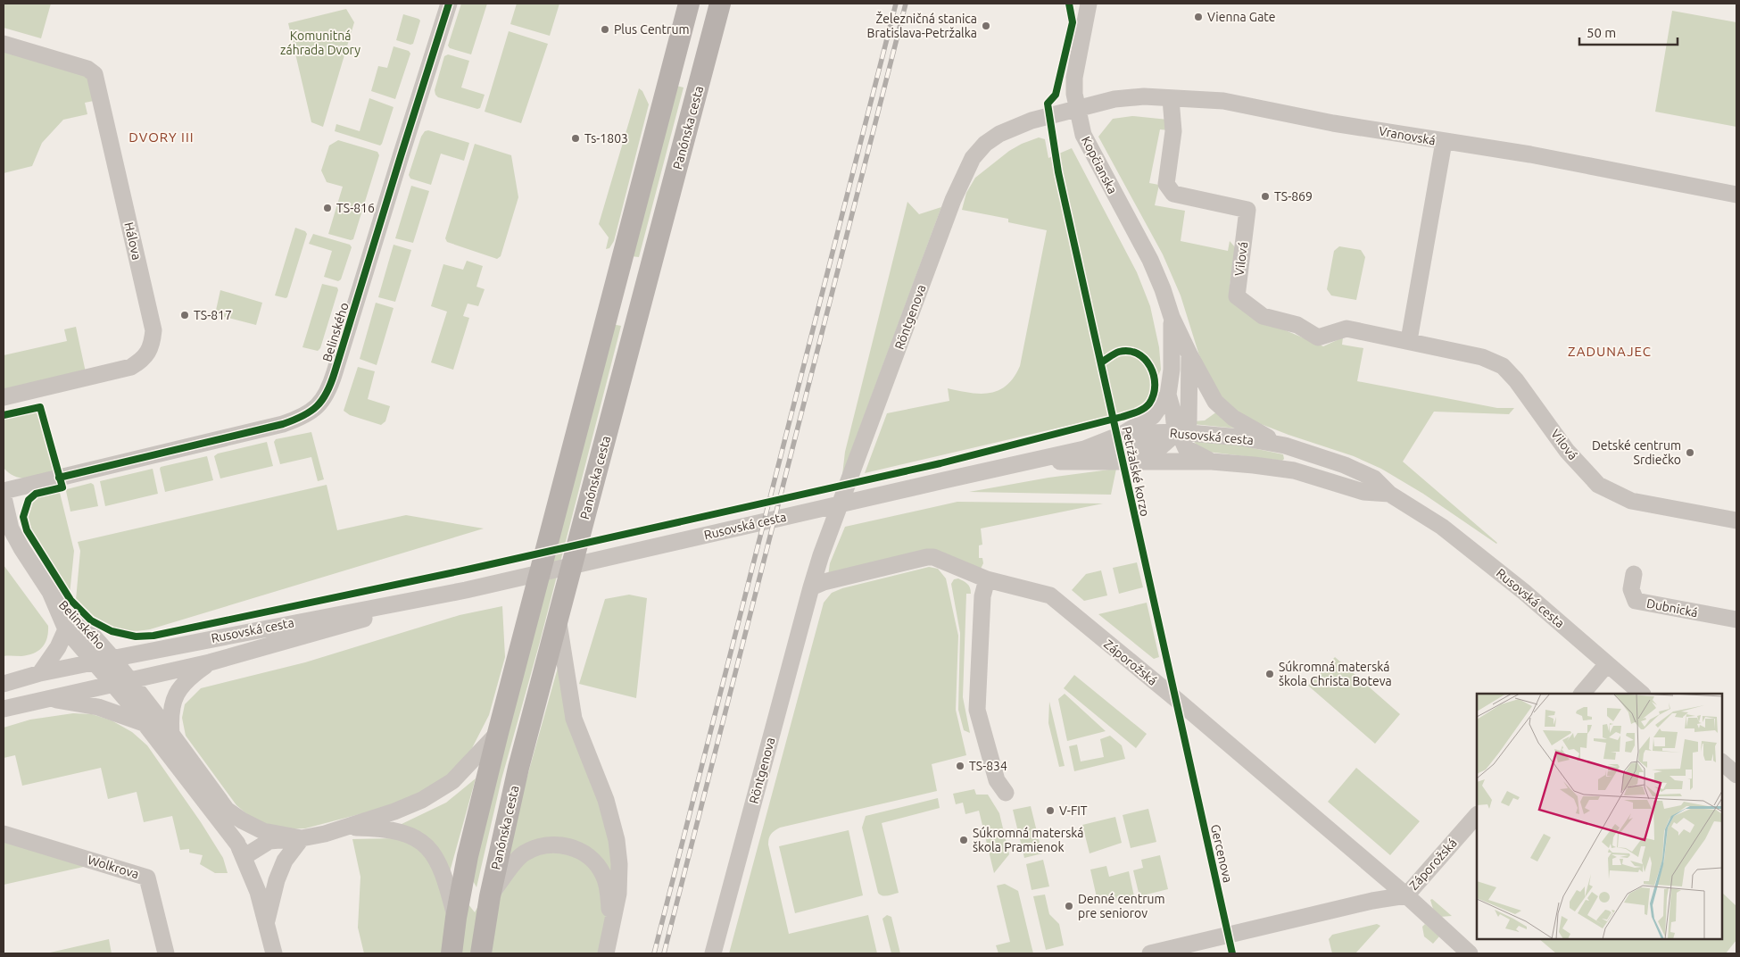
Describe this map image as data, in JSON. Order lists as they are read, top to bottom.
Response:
{
  "streets": {
    "main road": ["Panónska cesta"],
    "street": [
      "Vranovská",
      "Kopčianska",
      "Hálova",
      "Vilová",
      "Röntgenova",
      "Belinského",
      "Rusovská cesta",
      "Dubnická",
      "Záporožská",
      "Wolkrova"
    ],
    "cycle path": ["Petržalské korzo"]
  },
  "crossings": [
    ["Vranovská", "Kopčianska"],
    ["Vranovská", "Vilová"],
    ["Vranovská", "Röntgenova"],
    ["Kopčianska", "Röntgenova"],
    ["Kopčianska", "Rusovská cesta"],
    ["Belinského", "Rusovská cesta"]
  ],
  "districts": ["DVORY III", "ZADUNAJEC"],
  "parks": ["Komunitná záhrada Dvory"],
  "places": [
    "Vienna Gate",
    "Železničná stanica Bratislava-Petržalka",
    "Plus Centrum",
    "Ts-1803",
    "TS-869",
    "TS-816",
    "TS-817",
    "Detské centrum Srdiečko",
    "Súkromná materská škola Christa Boteva",
    "TS-834",
    "V-FIT",
    "Súkromná materská škola Pramienok",
    "Denné centrum pre seniorov"
  ],
  "scale_bar": "50 m"
}
